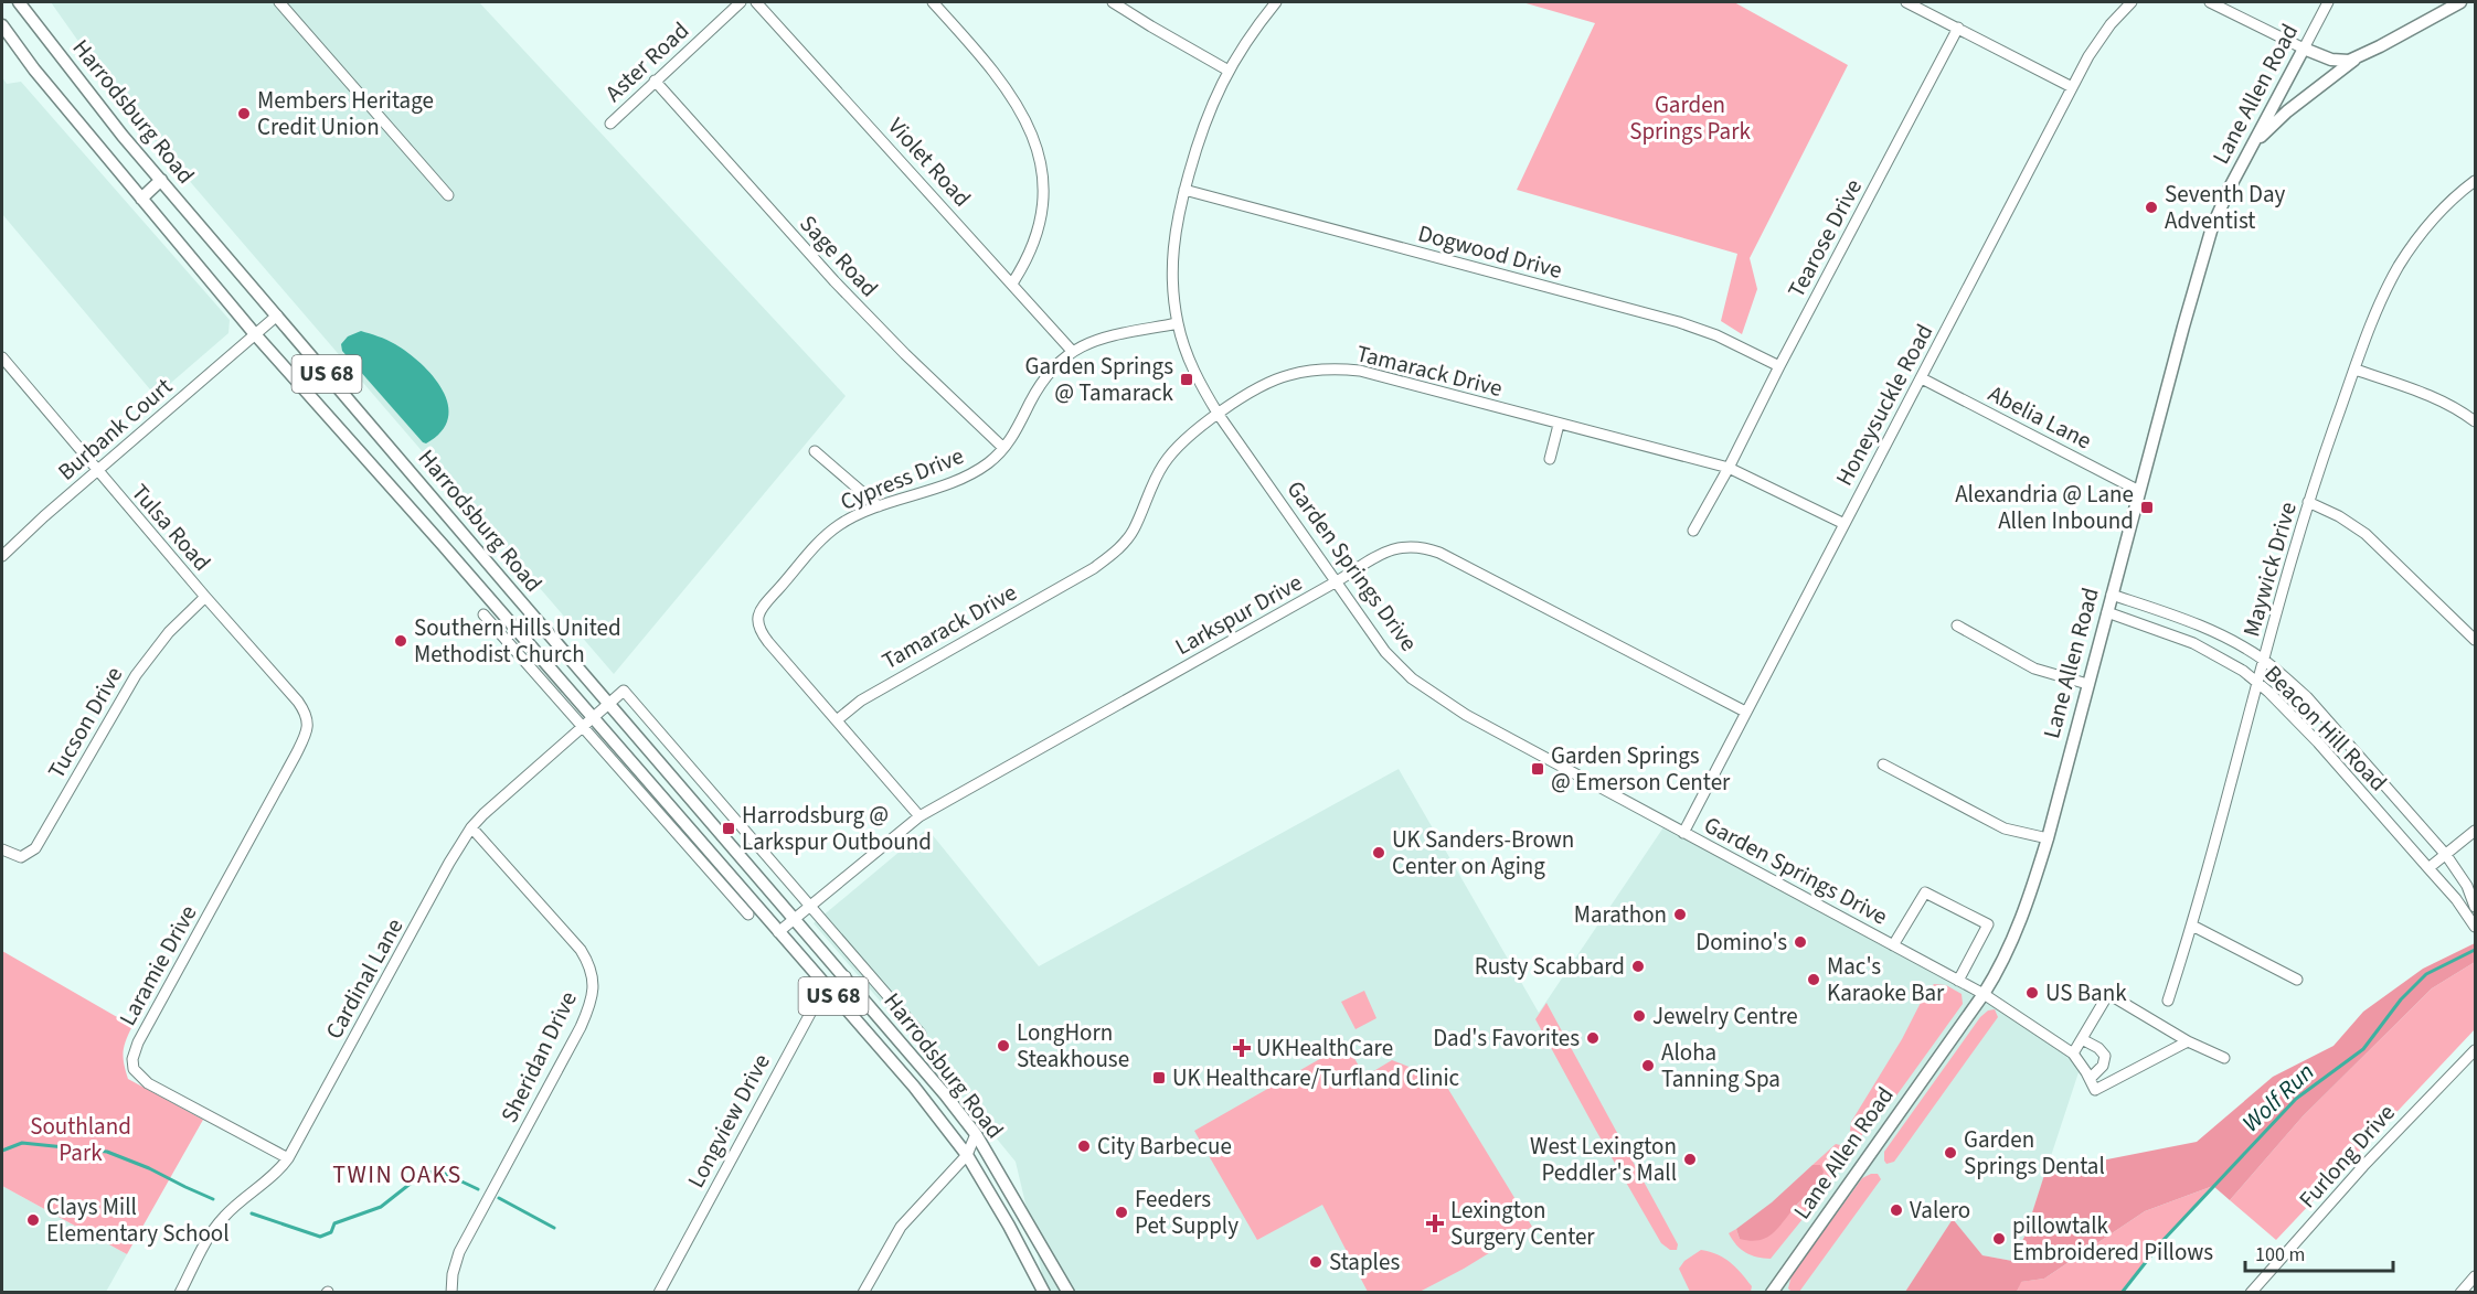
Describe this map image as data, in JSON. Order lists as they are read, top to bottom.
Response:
{
  "streets": {
    "main road": ["Lane Allen Road", "Harrodsburg Road", "US 68"],
    "street": [
      "Aster Road",
      "Violet Road",
      "Tearose Drive",
      "Dogwood Drive",
      "Sage Road",
      "Tamarack Drive",
      "Honeysuckle Road",
      "Abelia Lane",
      "Burbank Court",
      "Cypress Drive",
      "Tulsa Road",
      "Garden Springs Drive",
      "Maywick Drive",
      "Larkspur Drive",
      "Tucson Drive",
      "Beacon Hill Road",
      "Laramie Drive",
      "Cardinal Lane",
      "Sheridan Drive",
      "Longview Drive",
      "Furlong Drive"
    ]
  },
  "crossings": [
    ["Aster Road", "Sage Road"],
    ["Lane Allen Road", "Abelia Lane"],
    ["Lane Allen Road", "Garden Springs Drive"],
    ["Lane Allen Road", "Beacon Hill Road"],
    ["Harrodsburg Road", "Burbank Court"],
    ["Harrodsburg Road", "Larkspur Drive"],
    ["Harrodsburg Road", "Cardinal Lane"],
    ["Harrodsburg Road", "Longview Drive"],
    ["Violet Road", "Cypress Drive"],
    ["Tearose Drive", "Dogwood Drive"],
    ["Tearose Drive", "Tamarack Drive"],
    ["Dogwood Drive", "Garden Springs Drive"],
    ["Sage Road", "Cypress Drive"],
    ["Tamarack Drive", "Honeysuckle Road"],
    ["Tamarack Drive", "Cypress Drive"],
    ["Tamarack Drive", "Garden Springs Drive"],
    ["Honeysuckle Road", "Abelia Lane"],
    ["Honeysuckle Road", "Garden Springs Drive"],
    ["Honeysuckle Road", "Larkspur Drive"],
    ["Burbank Court", "Tulsa Road"],
    ["Cypress Drive", "Garden Springs Drive"],
    ["Cypress Drive", "Larkspur Drive"],
    ["Tulsa Road", "Tucson Drive"],
    ["Tulsa Road", "Laramie Drive"],
    ["Garden Springs Drive", "Larkspur Drive"],
    ["Maywick Drive", "Beacon Hill Road"],
    ["Laramie Drive", "Cardinal Lane"],
    ["Cardinal Lane", "Sheridan Drive"]
  ],
  "districts": ["TWIN OAKS"],
  "water": ["Wolf Run"],
  "parks": ["Garden Springs Park", "Southland Park"],
  "places": {
    "other": [
      "Members Heritage Credit Union",
      "Seventh Day Adventist",
      "Southern Hills United Methodist Church",
      "UK Sanders-Brown Center on Aging",
      "Marathon",
      "Domino's",
      "Rusty Scabbard",
      "Mac's Karaoke Bar",
      "US Bank",
      "Jewelry Centre",
      "Dad's Favorites",
      "LongHorn Steakhouse",
      "Aloha Tanning Spa",
      "City Barbecue",
      "Garden Springs Dental",
      "West Lexington Peddler's Mall",
      "Valero",
      "Feeders Pet Supply",
      "Clays Mill Elementary School",
      "pillowtalk Embroidered Pillows",
      "Staples"
    ],
    "transit": [
      "Garden Springs @ Tamarack",
      "Alexandria @ Lane Allen Inbound",
      "Garden Springs @ Emerson Center",
      "Harrodsburg @ Larkspur Outbound",
      "UK Healthcare/Turfland Clinic"
    ],
    "health": ["UKHealthCare", "Lexington Surgery Center"]
  },
  "scale_bar": "100 m"
}
